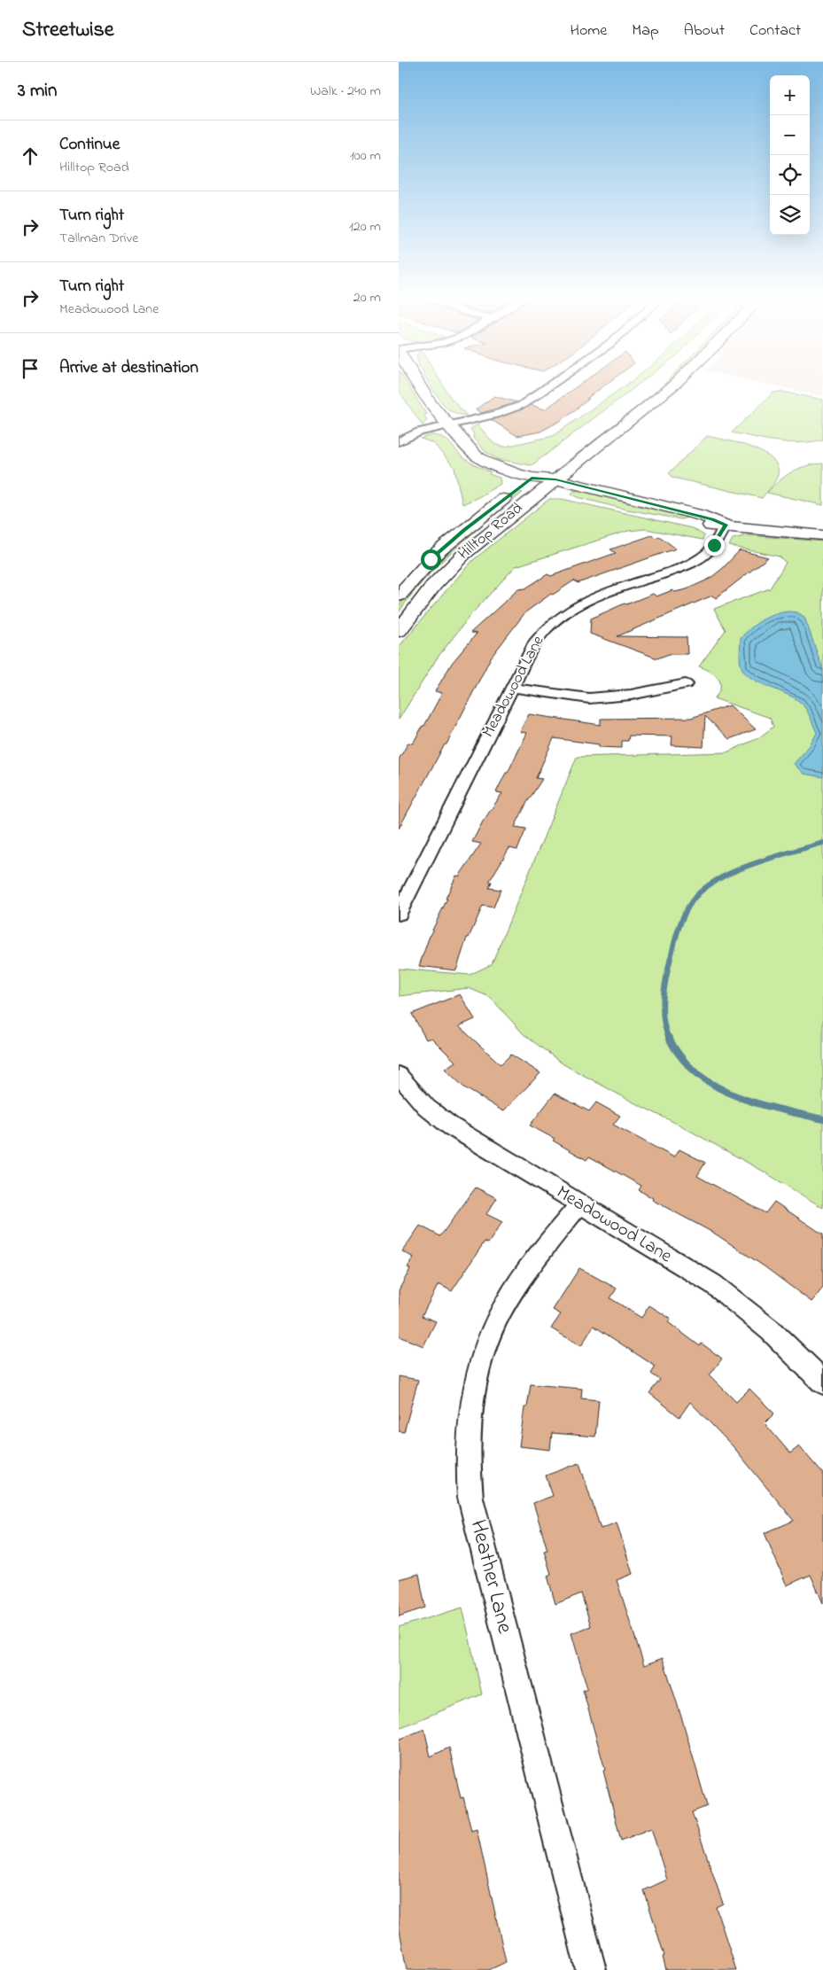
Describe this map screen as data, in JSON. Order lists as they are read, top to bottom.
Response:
{
  "streets": {
    "main road": ["Hilltop Road"],
    "street": ["Meadowood Lane", "Heather Lane"]
  },
  "crossings": [
    ["Meadowood Lane", "Heather Lane"]
  ],
  "page": {
    "header": "Streetwise",
    "nav": [
      "Home",
      "Map",
      "About",
      "Contact"
    ],
    "heading": ["3 min", "Walk · 240 m"],
    "map_buttons": ["+", "−"],
    "list": [
      ["Continue", "Hilltop Road", "100 m"],
      ["Turn right", "Tallman Drive", "120 m"],
      ["Turn right", "Meadowood Lane", "20 m"],
      "Arrive at destination"
    ]
  }
}
